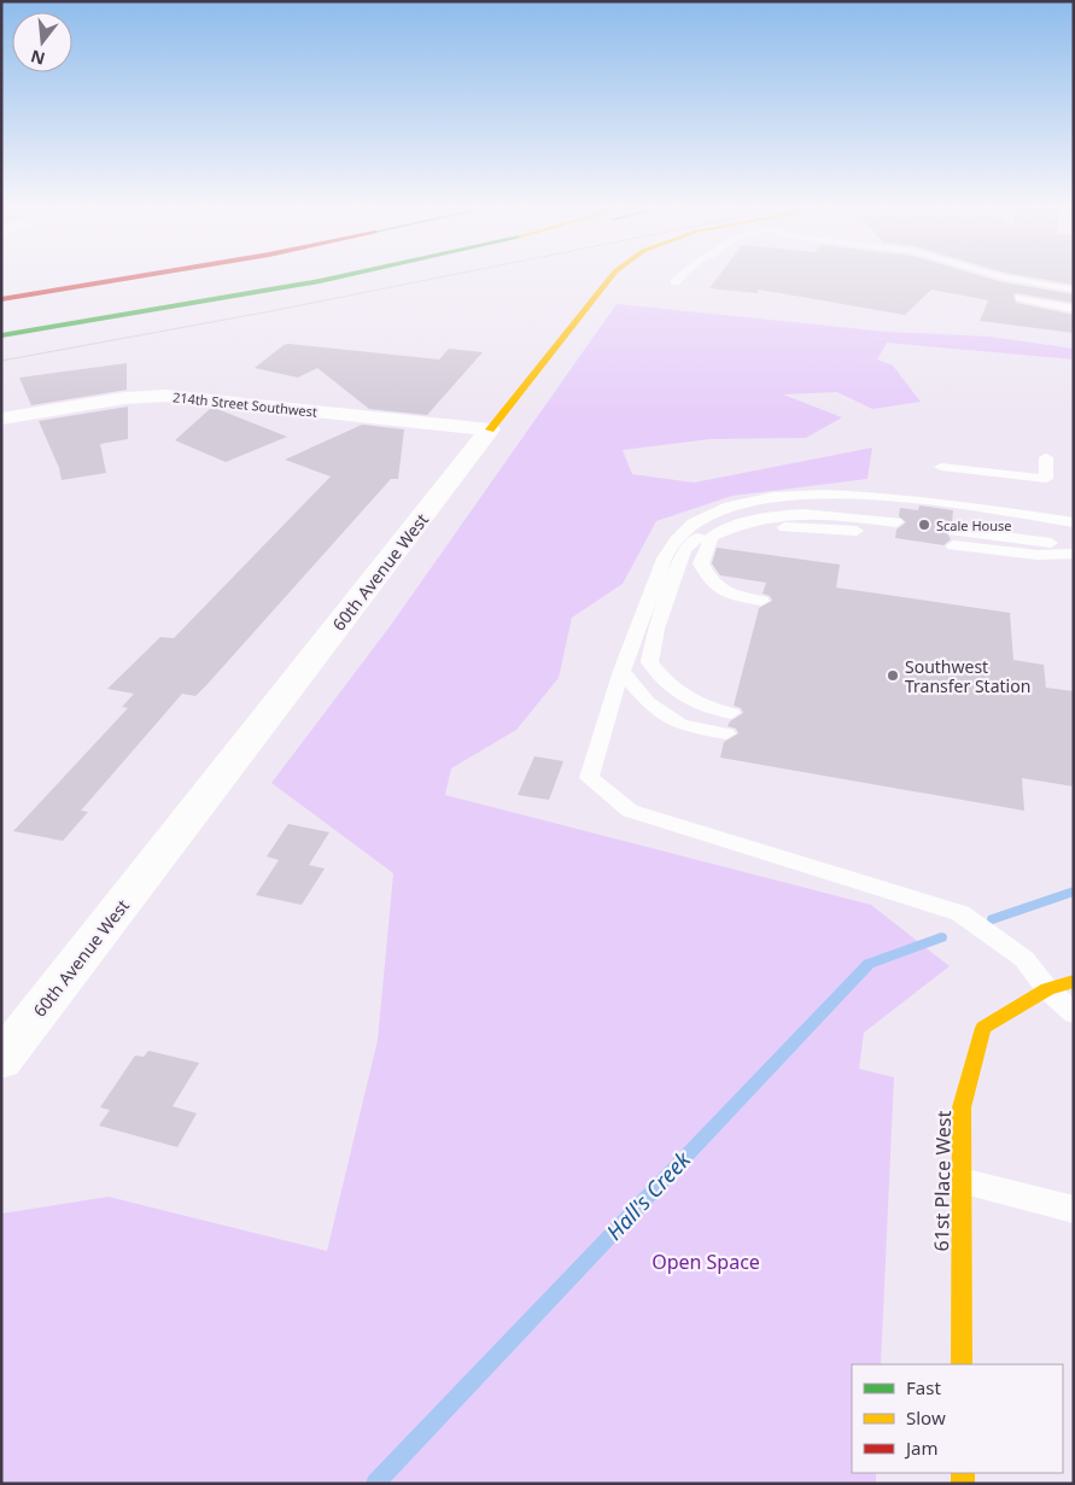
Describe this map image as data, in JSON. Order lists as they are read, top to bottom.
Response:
{
  "streets": {
    "main road": ["60th Avenue West", "61st Place West"],
    "street": ["214th Street Southwest"]
  },
  "crossings": [
    ["214th Street Southwest", "60th Avenue West"]
  ],
  "water": ["Hall's Creek"],
  "parks": ["Open Space"],
  "places": ["Scale House", "Southwest Transfer Station"],
  "legend": ["Fast", "Slow", "Jam"],
  "north": "bottom"
}
